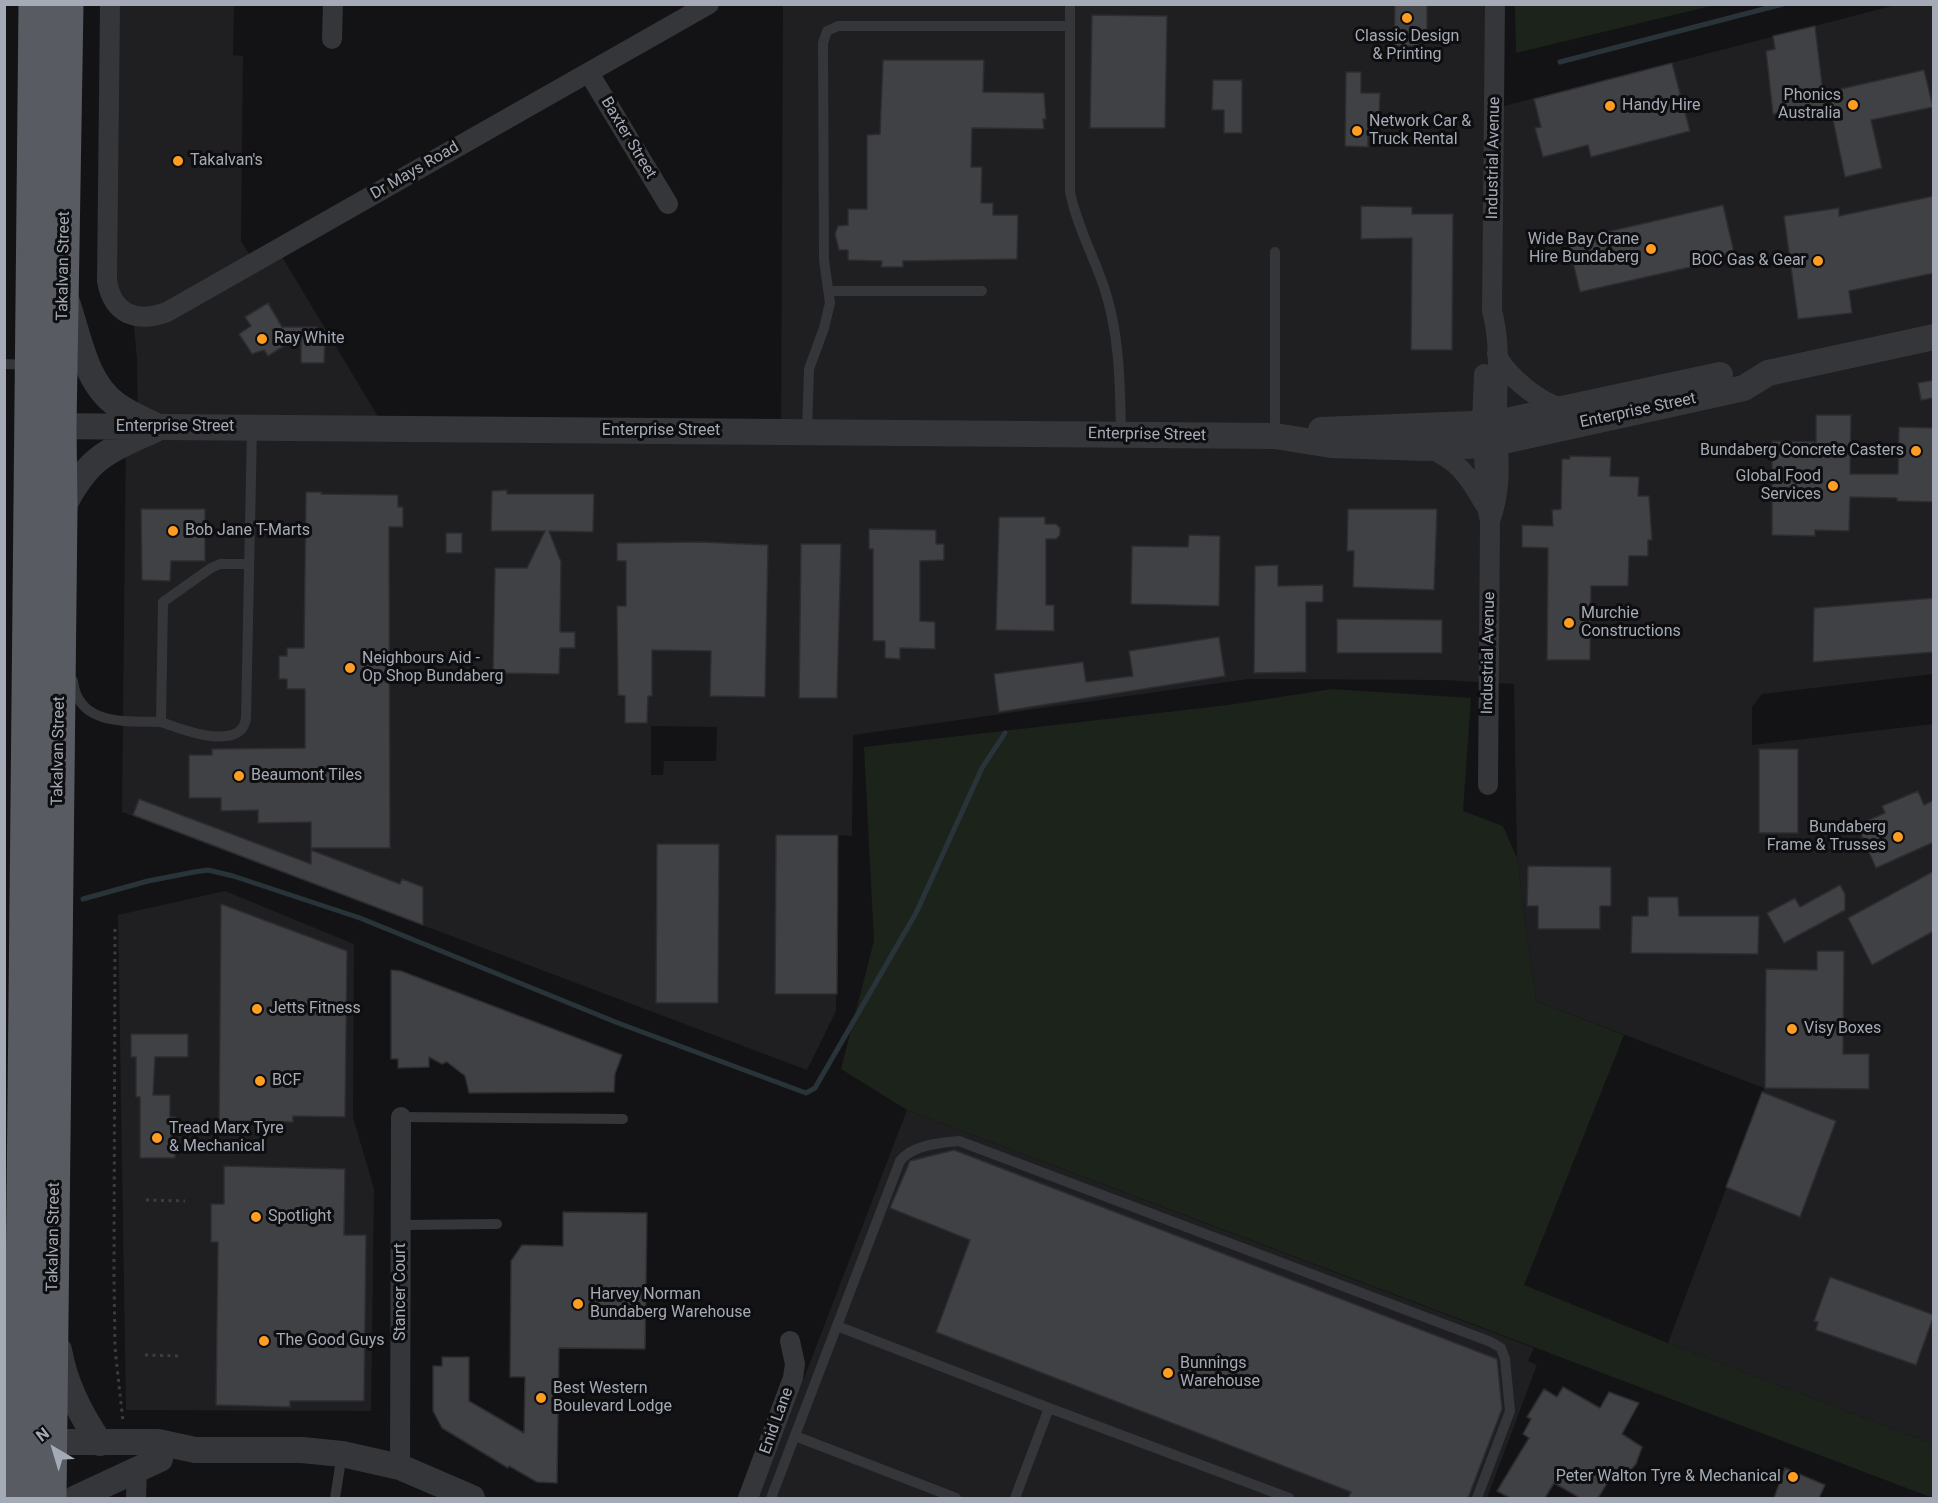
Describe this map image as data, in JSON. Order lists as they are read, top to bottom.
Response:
{
  "streets": {
    "highway": ["Takalvan Street"],
    "street": [
      "Baxter Street",
      "Industrial Avenue",
      "Dr Mays Road",
      "Enterprise Street",
      "Stancer Court",
      "Enid Lane"
    ]
  },
  "crossings": [
    ["Baxter Street", "Dr Mays Road"],
    ["Industrial Avenue", "Enterprise Street"],
    ["Takalvan Street", "Enterprise Street"]
  ],
  "places": [
    "Classic Design & Printing",
    "Phonics Australia",
    "Handy Hire",
    "Network Car & Truck Rental",
    "Takalvan's",
    "Wide Bay Crane Hire Bundaberg",
    "BOC Gas & Gear",
    "Ray White",
    "Bundaberg Concrete Casters",
    "Global Food Services",
    "Bob Jane T-Marts",
    "Murchie Constructions",
    "Neighbours Aid - Op Shop Bundaberg",
    "Beaumont Tiles",
    "Bundaberg Frame & Trusses",
    "Jetts Fitness",
    "Visy Boxes",
    "BCF",
    "Tread Marx Tyre & Mechanical",
    "Spotlight",
    "Harvey Norman Bundaberg Warehouse",
    "The Good Guys",
    "Bunnings Warehouse",
    "Best Western Boulevard Lodge",
    "Peter Walton Tyre & Mechanical"
  ],
  "north": "top left"
}
